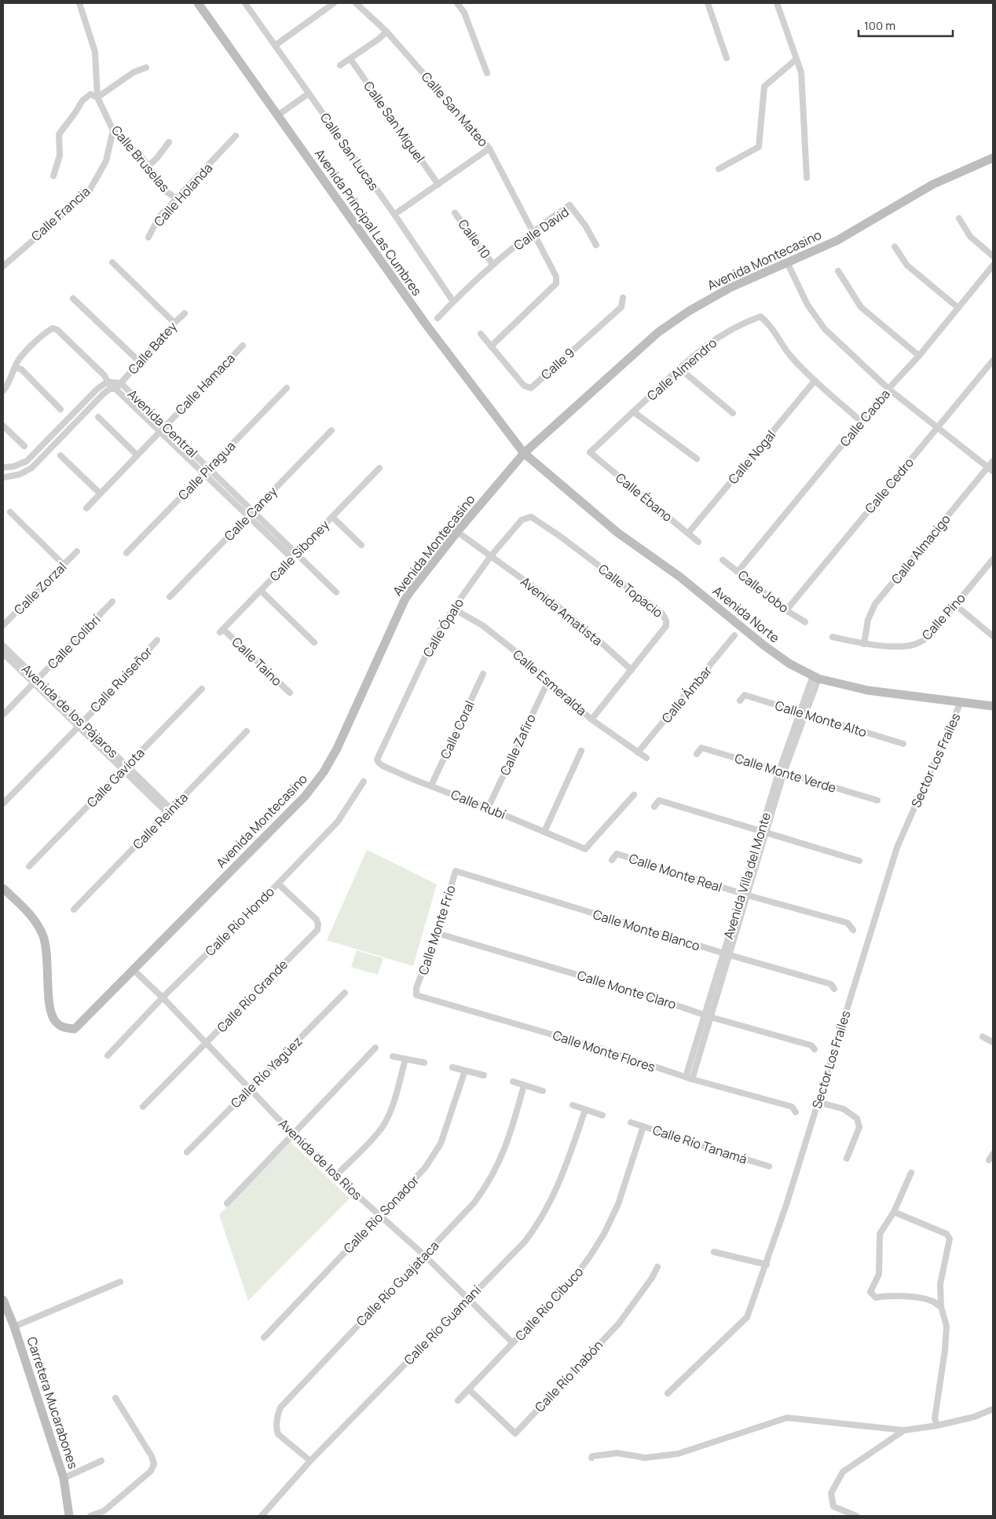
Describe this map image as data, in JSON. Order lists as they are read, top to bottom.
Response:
{
  "streets": {
    "street": [
      "Calle San Mateo",
      "Calle San Miguel",
      "Calle San Lucas",
      "Calle Bruselas",
      "Calle Holanda",
      "Calle Francia",
      "Avenida Principal Las Cumbres",
      "Calle David",
      "Calle 10",
      "Avenida Montecasino",
      "Calle Batey",
      "Calle 9",
      "Calle Almendro",
      "Calle Hamaca",
      "Calle Caoba",
      "Avenida Central",
      "Calle Nogal",
      "Calle Piragua",
      "Calle Cedro",
      "Calle Ébano",
      "Calle Caney",
      "Calle Almacigo",
      "Calle Siboney",
      "Calle Zorzal",
      "Calle Topacio",
      "Calle Jobo",
      "Avenida Amatista",
      "Avenida Norte",
      "Calle Pino",
      "Calle Ópalo",
      "Calle Colibrí",
      "Calle Taíno",
      "Calle Ruiseñor",
      "Calle Esmeralda",
      "Calle Ámbar",
      "Avenida de los Pájaros",
      "Calle Monte Alto",
      "Calle Coral",
      "Calle Zafiro",
      "Sector Los Frailes",
      "Calle Monte Verde",
      "Calle Gaviota",
      "Calle Rubí",
      "Calle Reinita",
      "Calle Monte Real",
      "Avenida Villa del Monte",
      "Calle Río Hondo",
      "Calle Monte Frío",
      "Calle Monte Blanco",
      "Calle Monte Claro",
      "Calle Río Grande",
      "Calle Monte Flores",
      "Calle Río Yagüez",
      "Calle Río Tanamá",
      "Avenida de los Ríos",
      "Calle Río Sonador",
      "Calle Río Guajataca",
      "Calle Río Cibuco",
      "Calle Río Guamaní",
      "Calle Río Inabón",
      "Carretera Mucarabones"
    ]
  },
  "crossings": [
    ["Calle San Mateo", "Calle David"],
    ["Calle San Mateo", "Calle 9"],
    ["Calle San Lucas", "Calle David"],
    ["Calle Bruselas", "Calle Holanda"],
    ["Calle Bruselas", "Calle Francia"],
    ["Avenida Principal Las Cumbres", "Avenida Montecasino"],
    ["Avenida Principal Las Cumbres", "Avenida Norte"],
    ["Calle David", "Calle 10"],
    ["Avenida Montecasino", "Avenida Amatista"],
    ["Avenida Montecasino", "Avenida Norte"],
    ["Avenida Montecasino", "Avenida de los Ríos"],
    ["Calle Batey", "Avenida Central"],
    ["Calle Almendro", "Calle Caoba"],
    ["Calle Almendro", "Calle Nogal"],
    ["Calle Almendro", "Calle Ébano"],
    ["Calle Hamaca", "Avenida Central"],
    ["Calle Caoba", "Calle Jobo"],
    ["Avenida Central", "Calle Piragua"],
    ["Avenida Central", "Calle Caney"],
    ["Avenida Central", "Calle Siboney"],
    ["Calle Nogal", "Calle Ébano"],
    ["Calle Cedro", "Calle Jobo"],
    ["Calle Almacigo", "Calle Pino"],
    ["Calle Siboney", "Calle Taíno"],
    ["Calle Topacio", "Avenida Amatista"],
    ["Calle Topacio", "Calle Ópalo"],
    ["Calle Topacio", "Calle Esmeralda"],
    ["Avenida Amatista", "Calle Ópalo"],
    ["Avenida Norte", "Sector Los Frailes"],
    ["Avenida Norte", "Avenida Villa del Monte"],
    ["Calle Ópalo", "Calle Esmeralda"],
    ["Calle Ópalo", "Calle Rubí"],
    ["Calle Colibrí", "Avenida de los Pájaros"],
    ["Calle Ruiseñor", "Avenida de los Pájaros"],
    ["Calle Esmeralda", "Calle Ámbar"],
    ["Calle Esmeralda", "Calle Zafiro"],
    ["Avenida de los Pájaros", "Calle Gaviota"],
    ["Avenida de los Pájaros", "Calle Reinita"],
    ["Calle Monte Alto", "Avenida Villa del Monte"],
    ["Calle Coral", "Calle Rubí"],
    ["Calle Zafiro", "Calle Rubí"],
    ["Calle Monte Verde", "Avenida Villa del Monte"],
    ["Calle Monte Real", "Avenida Villa del Monte"],
    ["Avenida Villa del Monte", "Calle Monte Blanco"],
    ["Avenida Villa del Monte", "Calle Monte Claro"],
    ["Avenida Villa del Monte", "Calle Monte Flores"],
    ["Calle Río Hondo", "Calle Río Grande"],
    ["Calle Río Hondo", "Avenida de los Ríos"],
    ["Calle Monte Frío", "Calle Monte Blanco"],
    ["Calle Monte Frío", "Calle Monte Claro"],
    ["Calle Monte Frío", "Calle Monte Flores"],
    ["Calle Río Grande", "Avenida de los Ríos"],
    ["Calle Río Yagüez", "Avenida de los Ríos"],
    ["Calle Río Tanamá", "Calle Río Cibuco"],
    ["Avenida de los Ríos", "Calle Río Sonador"],
    ["Avenida de los Ríos", "Calle Río Guajataca"],
    ["Avenida de los Ríos", "Calle Río Cibuco"],
    ["Avenida de los Ríos", "Calle Río Guamaní"],
    ["Calle Río Guajataca", "Calle Río Guamaní"],
    ["Calle Río Cibuco", "Calle Río Inabón"]
  ],
  "scale_bar": "100 m"
}
